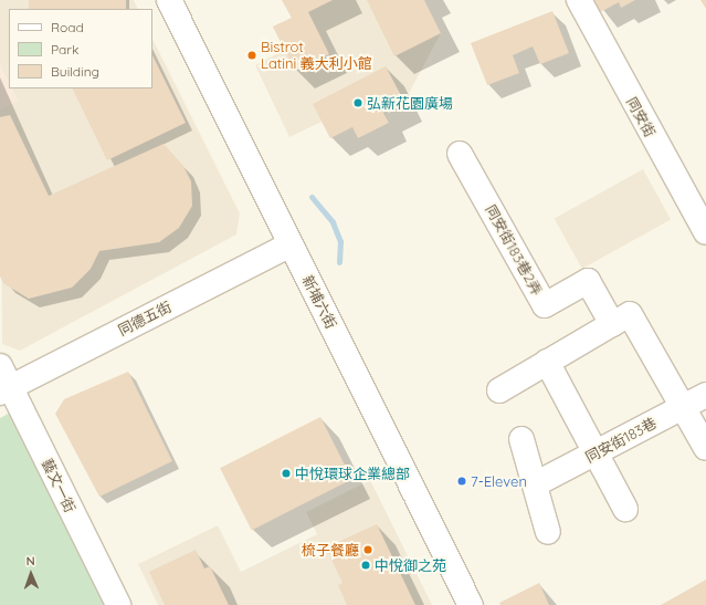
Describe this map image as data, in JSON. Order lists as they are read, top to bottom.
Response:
{
  "streets": {
    "street": [
      "同安街",
      "同安街183巷2弄",
      "新埔六街",
      "同德五街",
      "同安街183巷",
      "藝文一街"
    ]
  },
  "crossings": [
    ["新埔六街", "同德五街"],
    ["同德五街", "藝文一街"]
  ],
  "places": [
    "Bistrot Latini 義大利小館",
    "弘新花園廣場",
    "中悅環球企業總部",
    "7-Eleven",
    "梳子餐廳",
    "中悅御之苑"
  ],
  "legend": ["Road", "Park", "Building"],
  "north": "top"
}
